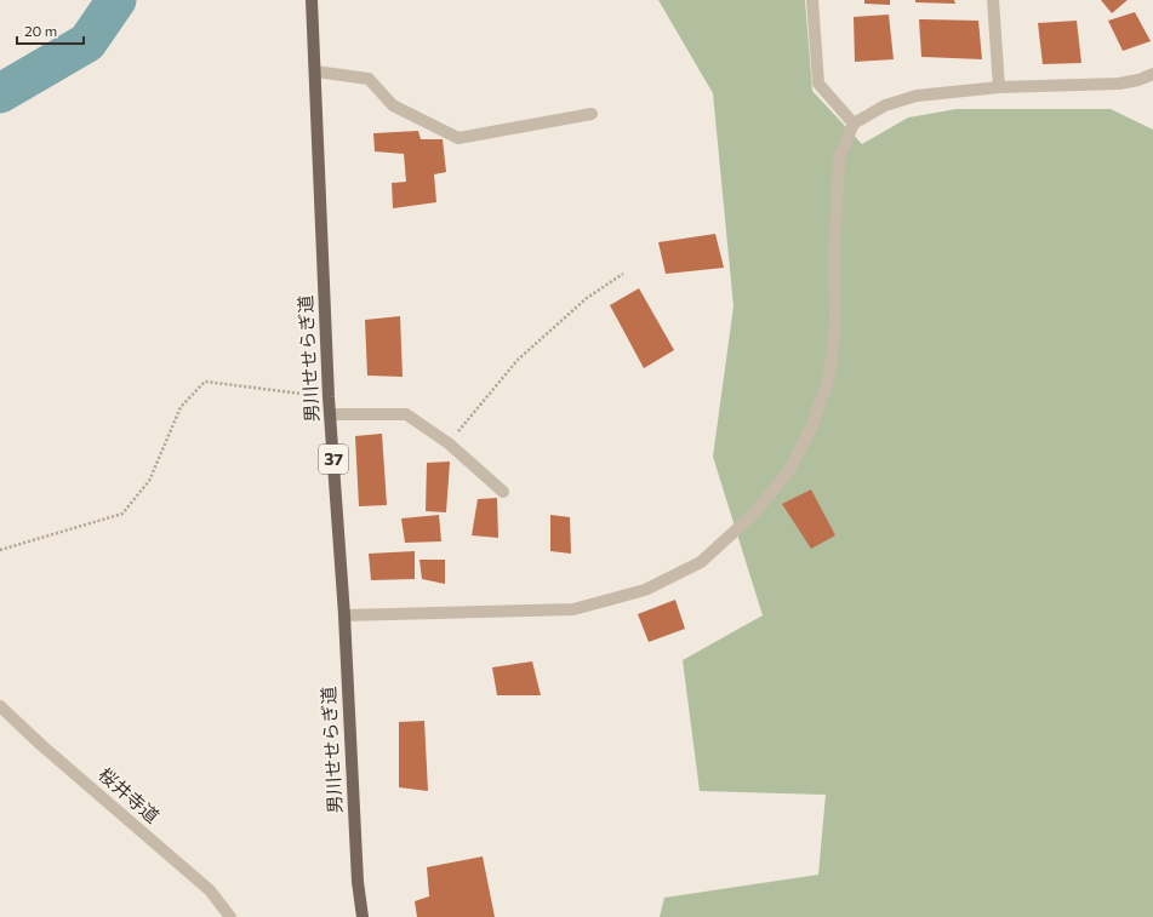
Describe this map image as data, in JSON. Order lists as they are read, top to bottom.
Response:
{
  "streets": {
    "main road": ["男川せせらぎ道", "37"],
    "street": ["桜井寺道"]
  },
  "scale_bar": "20 m"
}
